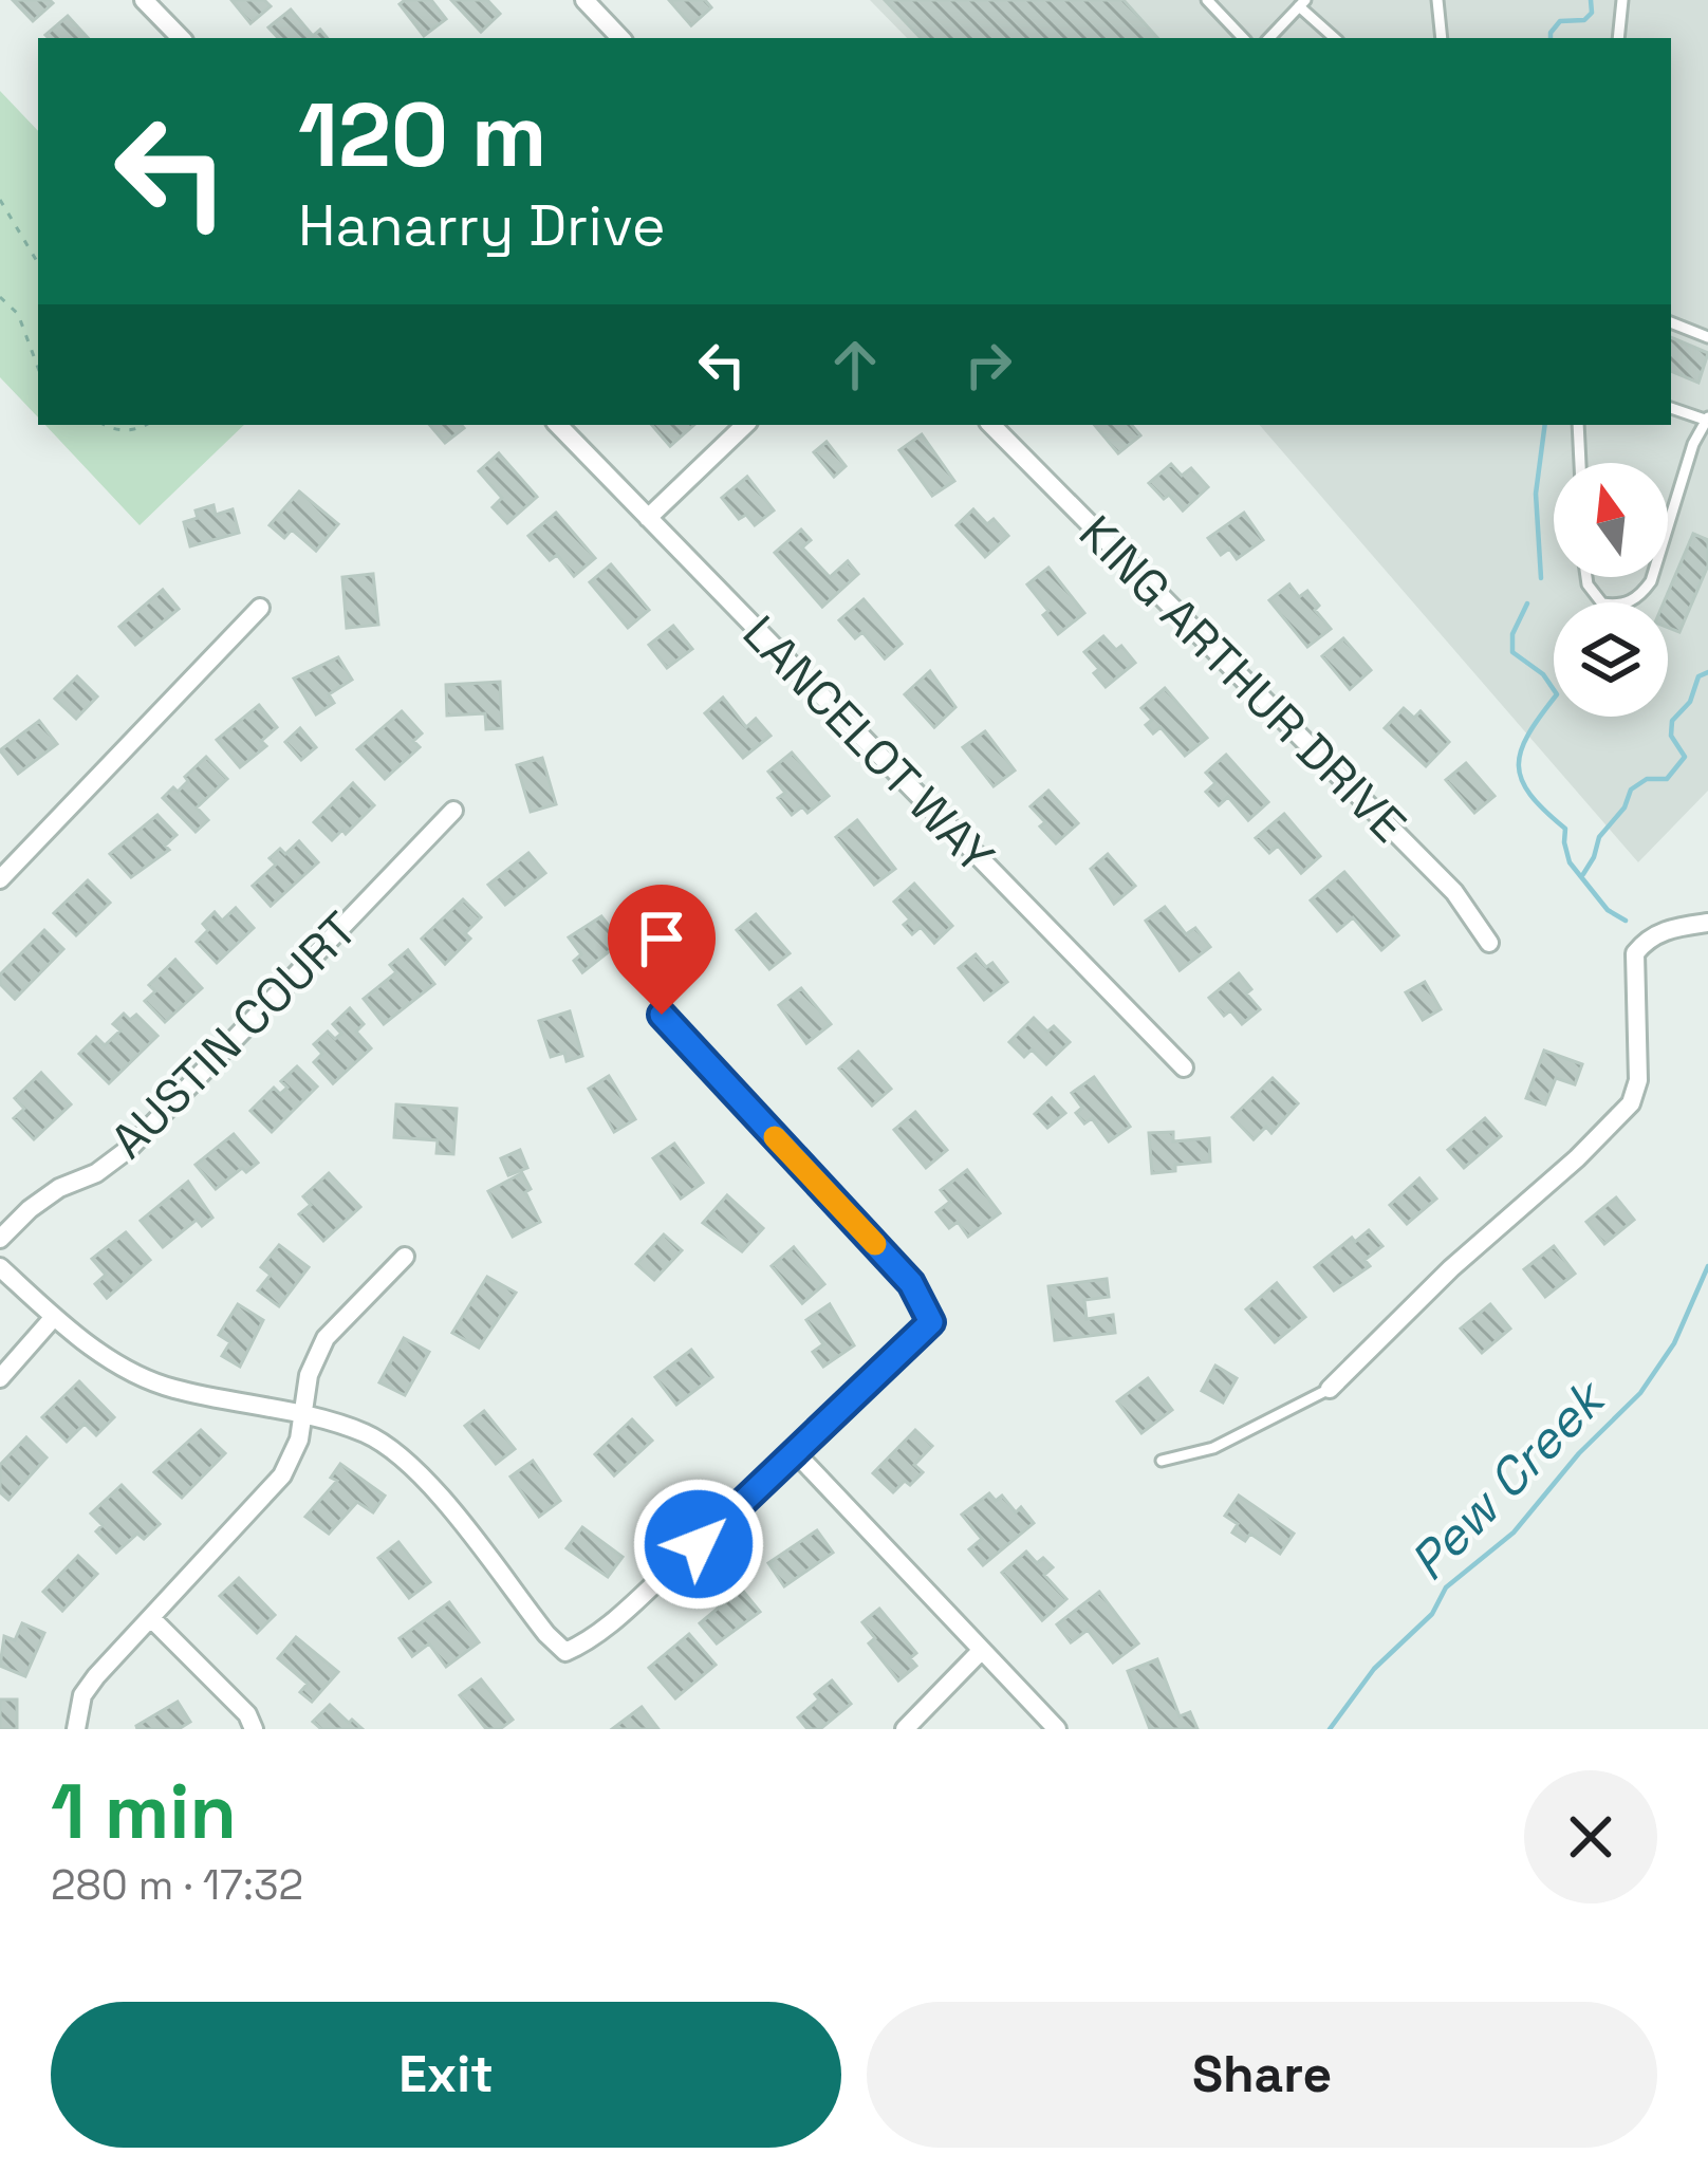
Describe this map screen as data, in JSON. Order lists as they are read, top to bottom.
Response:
{
  "streets": {
    "street": ["KING ARTHUR DRIVE", "LANCELOT WAY", "AUSTIN COURT"]
  },
  "water": ["Pew Creek"],
  "north": "top",
  "page": {
    "turn": ["120 m", "Hanarry Drive"],
    "heading": ["1 min", "280 m · 17:32"],
    "buttons": ["Exit", "Share"]
  }
}
